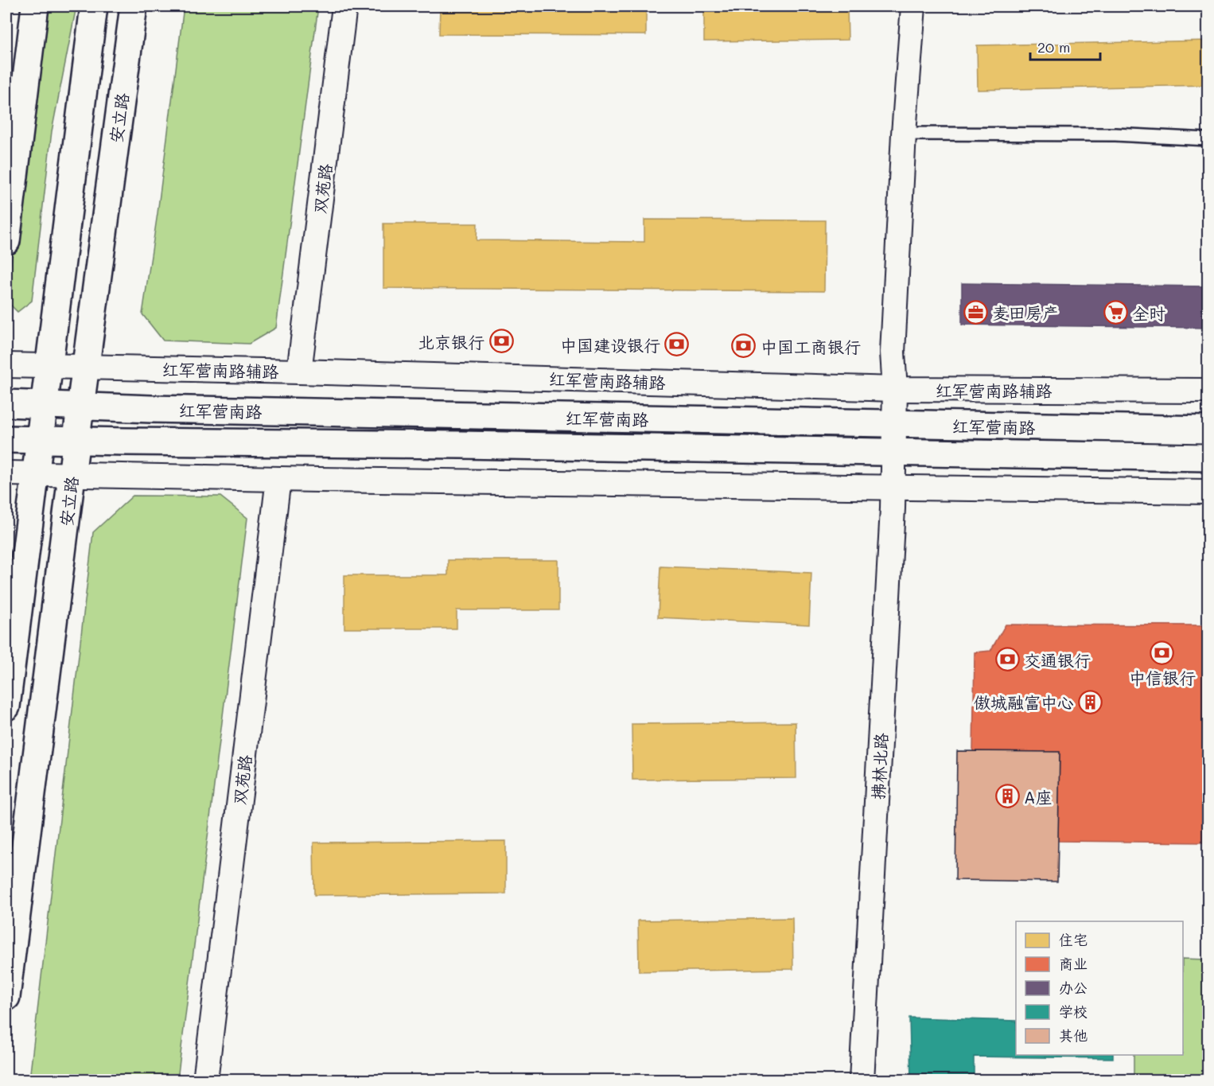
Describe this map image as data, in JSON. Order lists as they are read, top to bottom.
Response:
{
  "streets": {
    "main road": ["安立路", "红军营南路"],
    "street": ["双苑路", "红军营南路辅路", "拂林北路"]
  },
  "crossings": [
    ["安立路", "红军营南路辅路"],
    ["安立路", "红军营南路"],
    ["双苑路", "红军营南路辅路"],
    ["红军营南路辅路", "拂林北路"],
    ["红军营南路", "拂林北路"]
  ],
  "places": {
    "office": ["麦田房产"],
    "supermarket": ["全时"],
    "bank": [
      "北京银行",
      "中国建设银行",
      "中国工商银行",
      "中信银行",
      "交通银行"
    ],
    "building": ["傲城融富中心", "A座"]
  },
  "legend": [
    "住宅",
    "商业",
    "办公",
    "学校",
    "其他"
  ],
  "scale_bar": "20 m"
}
